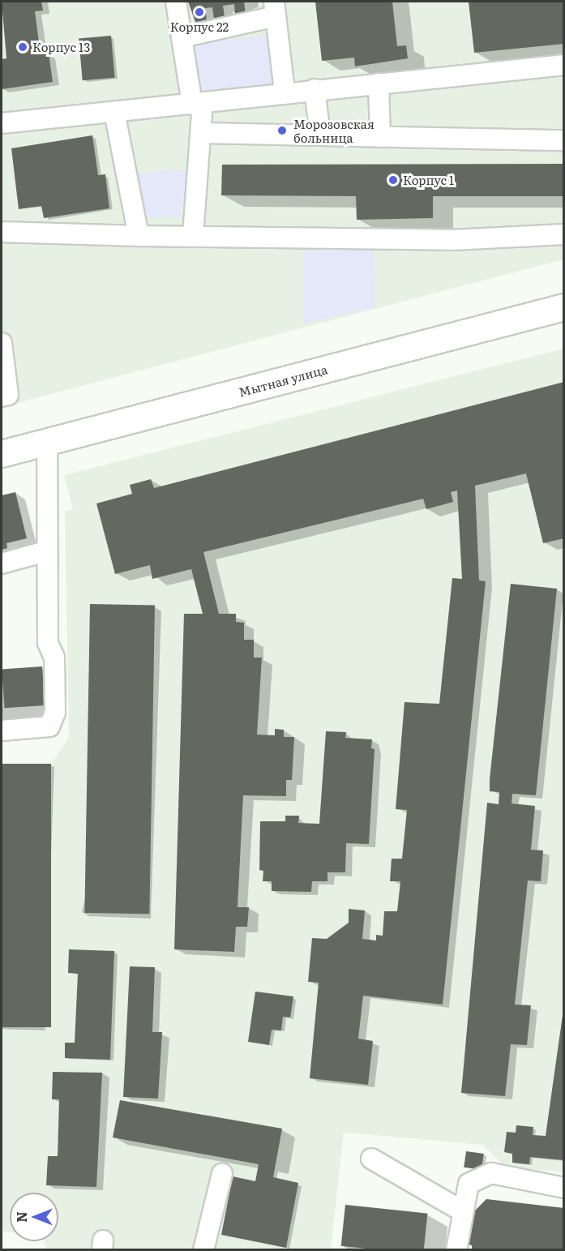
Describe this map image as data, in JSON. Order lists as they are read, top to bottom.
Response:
{
  "streets": {
    "main road": ["Мытная улица"]
  },
  "places": [
    "Корпус 22",
    "Корпус 13",
    "Морозовская больница",
    "Корпус 1"
  ],
  "north": "left"
}
